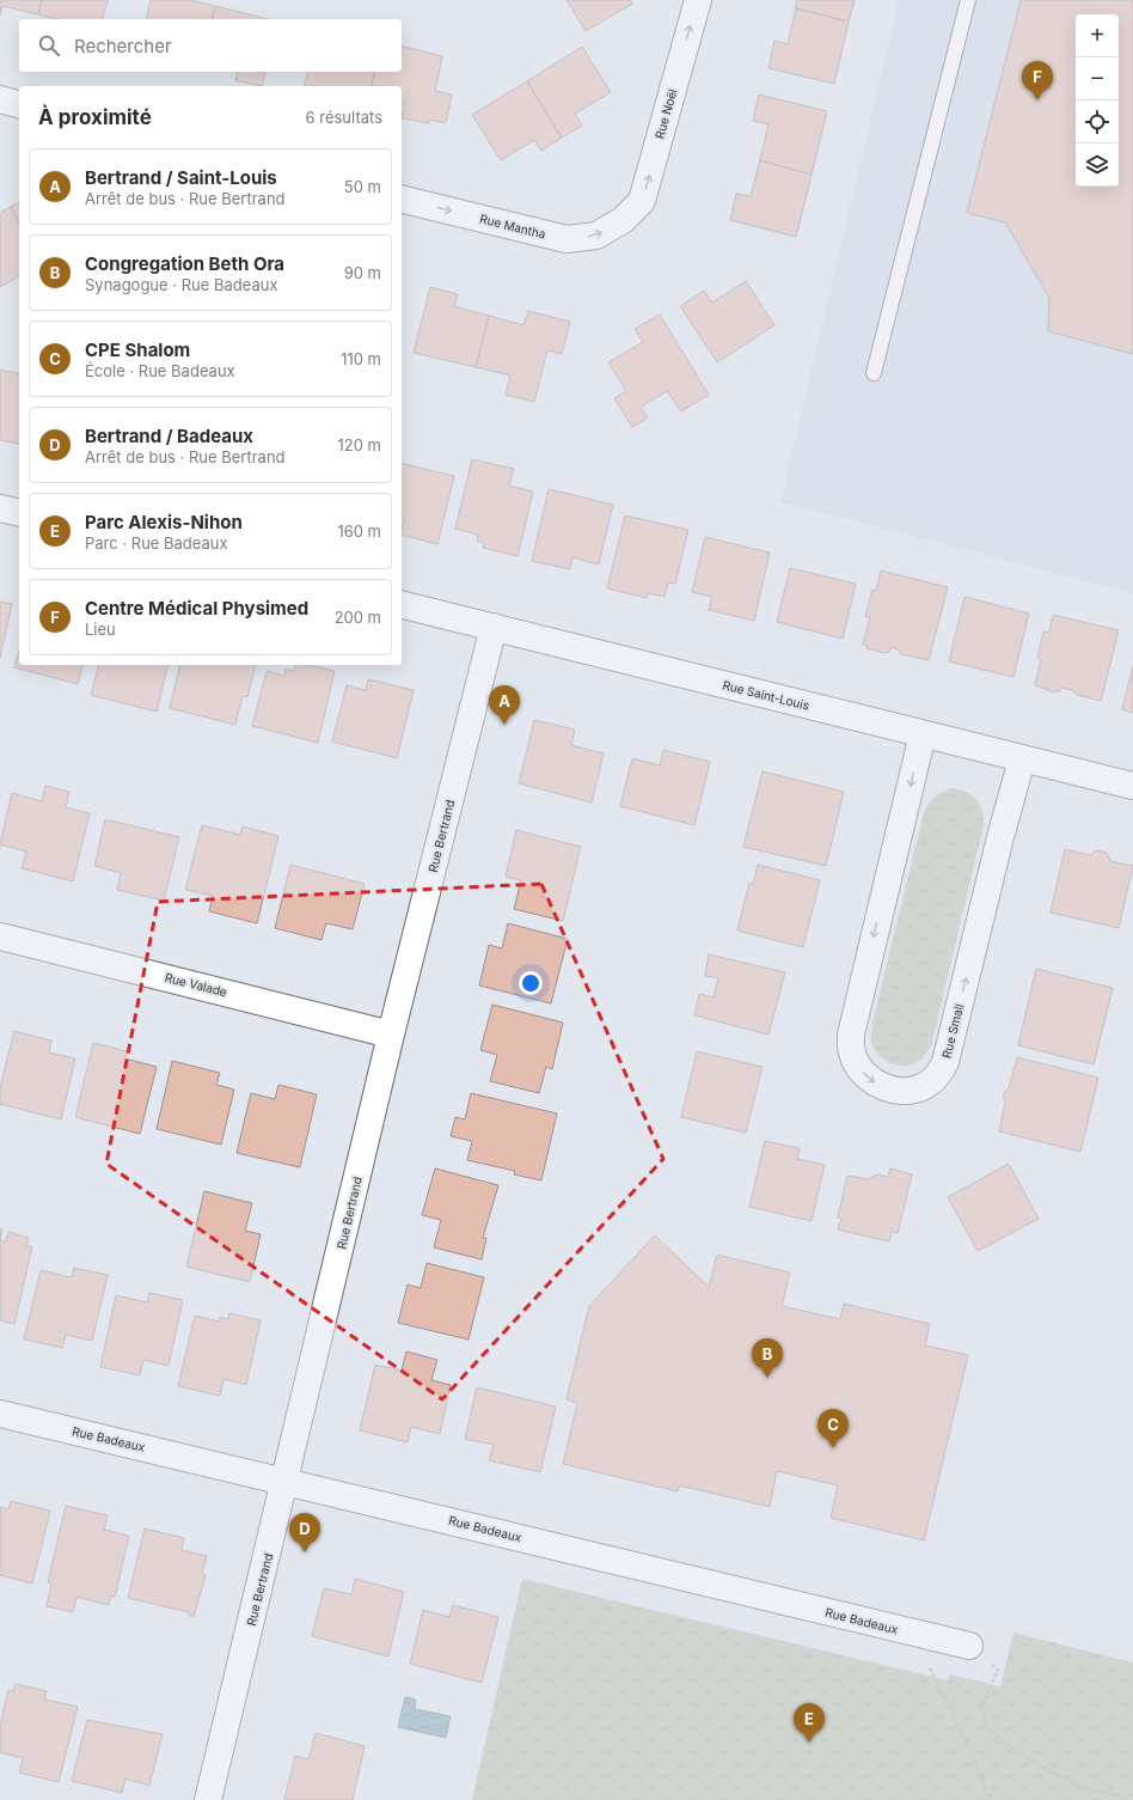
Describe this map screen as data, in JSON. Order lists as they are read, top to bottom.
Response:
{
  "streets": {
    "street": [
      "Rue Noël",
      "Rue Mantha",
      "Rue Saint-Louis",
      "Rue Bertrand",
      "Rue Valade",
      "Rue Small",
      "Rue Badeaux"
    ]
  },
  "crossings": [
    ["Rue Noël", "Rue Mantha"],
    ["Rue Saint-Louis", "Rue Bertrand"],
    ["Rue Saint-Louis", "Rue Small"],
    ["Rue Bertrand", "Rue Valade"],
    ["Rue Bertrand", "Rue Badeaux"]
  ],
  "one_way": ["Rue Noël", "Rue Mantha"],
  "page": {
    "map_buttons": ["+", "−"],
    "search": "Rechercher",
    "pins": [
      "F",
      "A",
      "B",
      "C",
      "D",
      "E"
    ],
    "heading": ["À proximité", "6 résultats"],
    "list": [
      {
        "mark": "A",
        "name": "Bertrand / Saint-Louis",
        "note": "Arrêt de bus · Rue Bertrand",
        "value": "50 m"
      },
      {
        "mark": "B",
        "name": "Congregation Beth Ora",
        "note": "Synagogue · Rue Badeaux",
        "value": "90 m"
      },
      {
        "mark": "C",
        "name": "CPE Shalom",
        "note": "École · Rue Badeaux",
        "value": "110 m"
      },
      {
        "mark": "D",
        "name": "Bertrand / Badeaux",
        "note": "Arrêt de bus · Rue Bertrand",
        "value": "120 m"
      },
      {
        "mark": "E",
        "name": "Parc Alexis-Nihon",
        "note": "Parc · Rue Badeaux",
        "value": "160 m"
      },
      {
        "mark": "F",
        "name": "Centre Médical Physimed",
        "note": "Lieu",
        "value": "200 m"
      }
    ]
  }
}
